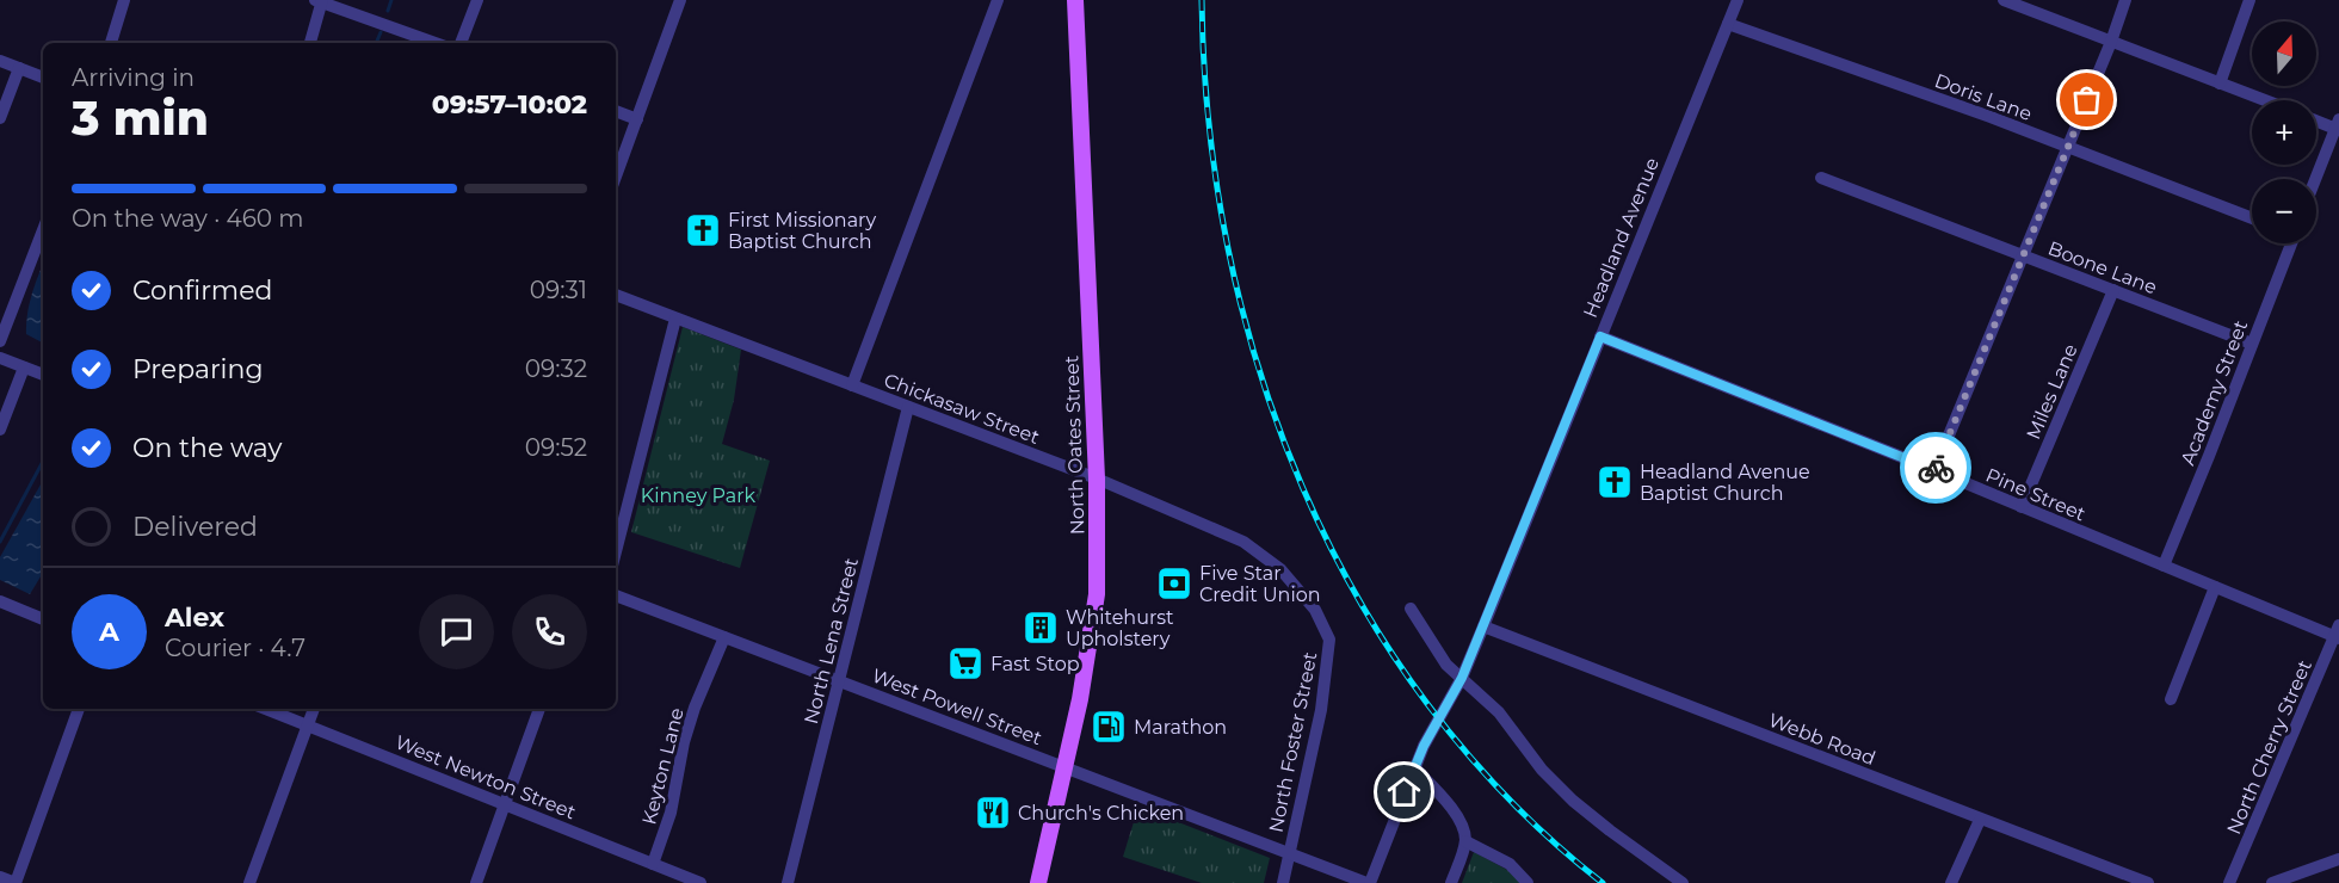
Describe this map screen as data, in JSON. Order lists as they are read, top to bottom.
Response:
{
  "streets": {
    "main road": ["North Oates Street"],
    "street": [
      "Doris Lane",
      "Headland Avenue",
      "Boone Lane",
      "Miles Lane",
      "Academy Street",
      "Chickasaw Street",
      "Pine Street",
      "North Lena Street",
      "West Powell Street",
      "Webb Road",
      "North Foster Street",
      "North Cherry Street",
      "Keyton Lane",
      "West Newton Street"
    ]
  },
  "crossings": [
    ["Doris Lane", "Headland Avenue"],
    ["Headland Avenue", "Pine Street"],
    ["Headland Avenue", "West Powell Street"],
    ["Headland Avenue", "Webb Road"],
    ["Boone Lane", "Miles Lane"],
    ["Boone Lane", "Academy Street"],
    ["Miles Lane", "Pine Street"],
    ["Academy Street", "Pine Street"],
    ["Chickasaw Street", "North Oates Street"],
    ["Chickasaw Street", "North Lena Street"],
    ["Chickasaw Street", "North Foster Street"],
    ["North Oates Street", "West Powell Street"],
    ["Pine Street", "North Cherry Street"],
    ["North Lena Street", "West Powell Street"],
    ["West Powell Street", "North Foster Street"],
    ["West Powell Street", "Keyton Lane"],
    ["Keyton Lane", "West Newton Street"]
  ],
  "parks": ["Kinney Park"],
  "places": {
    "church": ["First Missionary Baptist Church", "Headland Avenue Baptist Church"],
    "bank": ["Five Star Credit Union"],
    "building": ["Whitehurst Upholstery"],
    "supermarket": ["Fast Stop"],
    "fuel station": ["Marathon"],
    "restaurant": ["Church's Chicken"]
  },
  "north": "top",
  "page": {
    "map_buttons": ["+", "−"],
    "heading": ["3 min", "Arriving in", "09:57–10:02"],
    "panel": ["Alex", "Courier · 4.7"],
    "bar": "On the way · 460 m",
    "list": [
      ["Confirmed", "09:31"],
      ["Preparing", "09:32"],
      ["On the way", "09:52"],
      "Delivered"
    ],
    "round": "A"
  }
}
